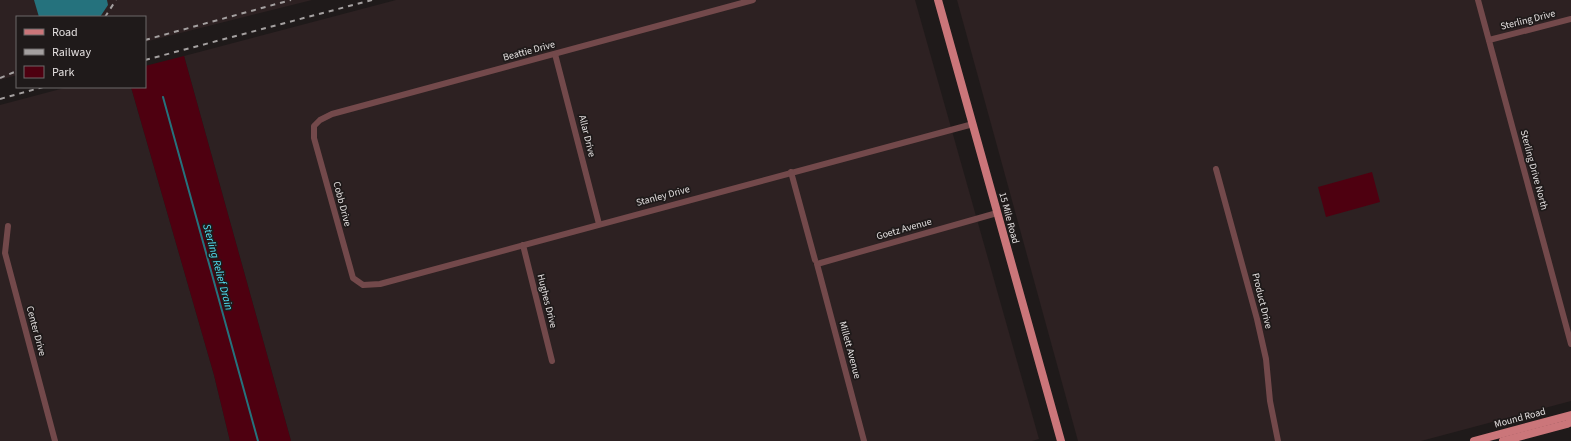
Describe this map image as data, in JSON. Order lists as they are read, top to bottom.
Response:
{
  "streets": {
    "main road": ["15 Mile Road", "Mound Road"],
    "street": [
      "Sterling Drive",
      "Beattie Drive",
      "Allar Drive",
      "Sterling Drive North",
      "Stanley Drive",
      "Cobb Drive",
      "Goetz Avenue",
      "Hughes Drive",
      "Product Drive",
      "Center Drive",
      "Millett Avenue"
    ]
  },
  "crossings": [
    ["Sterling Drive", "Sterling Drive North"],
    ["Beattie Drive", "Allar Drive"],
    ["Beattie Drive", "Cobb Drive"],
    ["Allar Drive", "Stanley Drive"],
    ["Stanley Drive", "Cobb Drive"],
    ["Stanley Drive", "15 Mile Road"],
    ["Stanley Drive", "Hughes Drive"],
    ["Stanley Drive", "Millett Avenue"],
    ["15 Mile Road", "Goetz Avenue"],
    ["Goetz Avenue", "Millett Avenue"]
  ],
  "water": ["Sterling Relief Drain"],
  "legend": ["Road", "Railway", "Park"]
}
